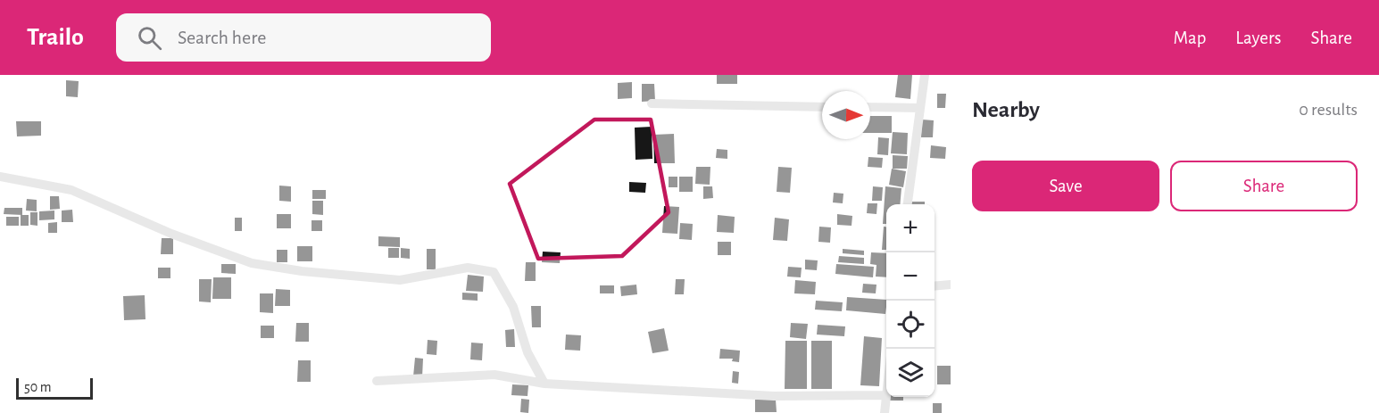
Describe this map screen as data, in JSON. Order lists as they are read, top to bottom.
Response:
{
  "scale_bar": "50 m",
  "north": "right",
  "page": {
    "header": "Trailo",
    "search": "Search here",
    "nav": ["Map", "Layers", "Share"],
    "heading": ["Nearby", "0 results"],
    "buttons": ["Save", "Share"],
    "map_buttons": ["+", "−"],
    "scale": "50 m"
  }
}
